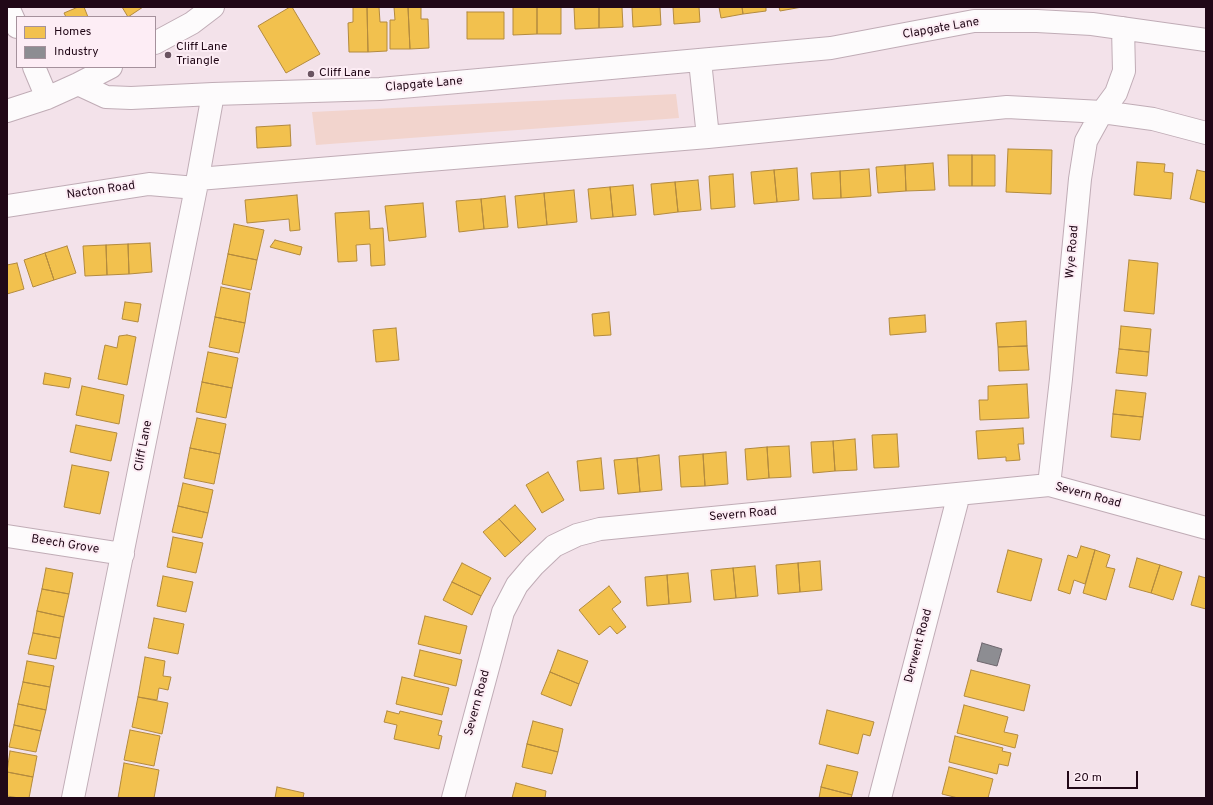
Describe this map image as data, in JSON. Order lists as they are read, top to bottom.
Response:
{
  "streets": {
    "street": [
      "Clapgate Lane",
      "Nacton Road",
      "Wye Road",
      "Cliff Lane",
      "Severn Road",
      "Beech Grove",
      "Derwent Road"
    ]
  },
  "crossings": [
    ["Clapgate Lane", "Wye Road"],
    ["Clapgate Lane", "Cliff Lane"],
    ["Nacton Road", "Cliff Lane"],
    ["Wye Road", "Severn Road"],
    ["Cliff Lane", "Beech Grove"],
    ["Severn Road", "Derwent Road"]
  ],
  "places": ["Cliff Lane Triangle", "Cliff Lane"],
  "legend": ["Homes", "Industry"],
  "scale_bar": "20 m"
}
